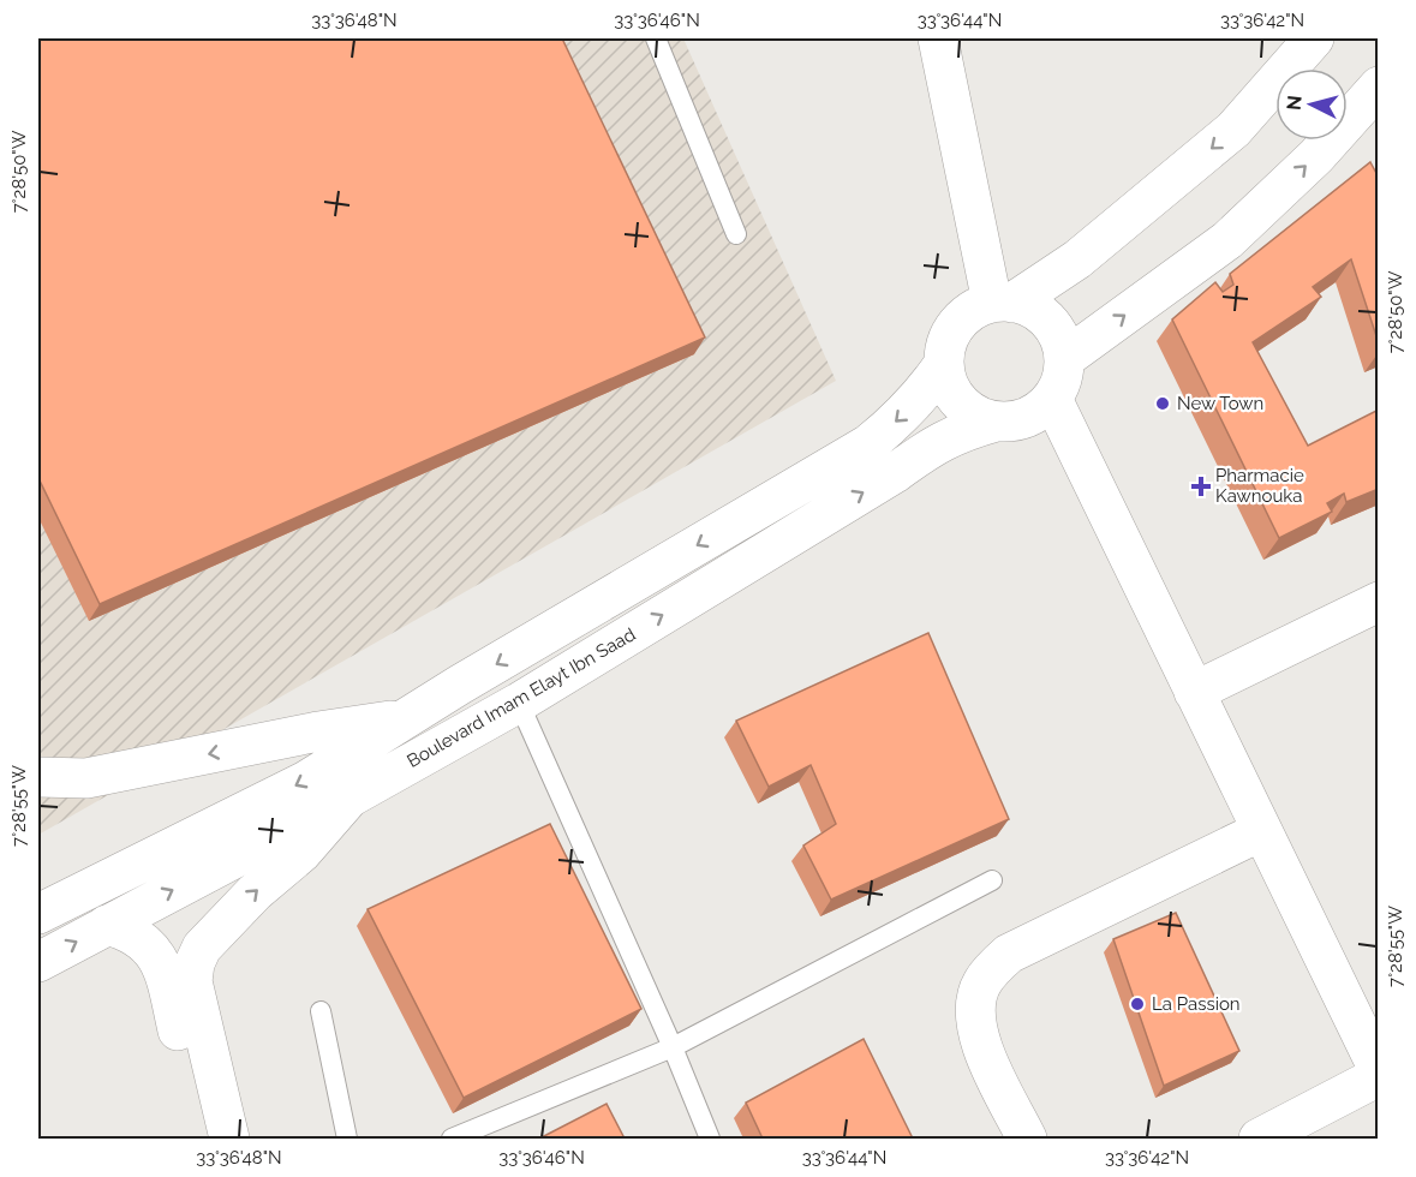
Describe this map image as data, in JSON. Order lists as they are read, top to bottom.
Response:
{
  "streets": {
    "street": ["Boulevard Imam Elayt Ibn Saad"]
  },
  "places": {
    "other": ["New Town", "La Passion"],
    "health": ["Pharmacie Kawnouka"]
  },
  "north": "left",
  "coordinates": [
    "33°36'48\"N",
    "33°36'46\"N",
    "33°36'44\"N",
    "33°36'42\"N",
    "7°28'50\"W",
    "7°28'55\"W"
  ]
}
